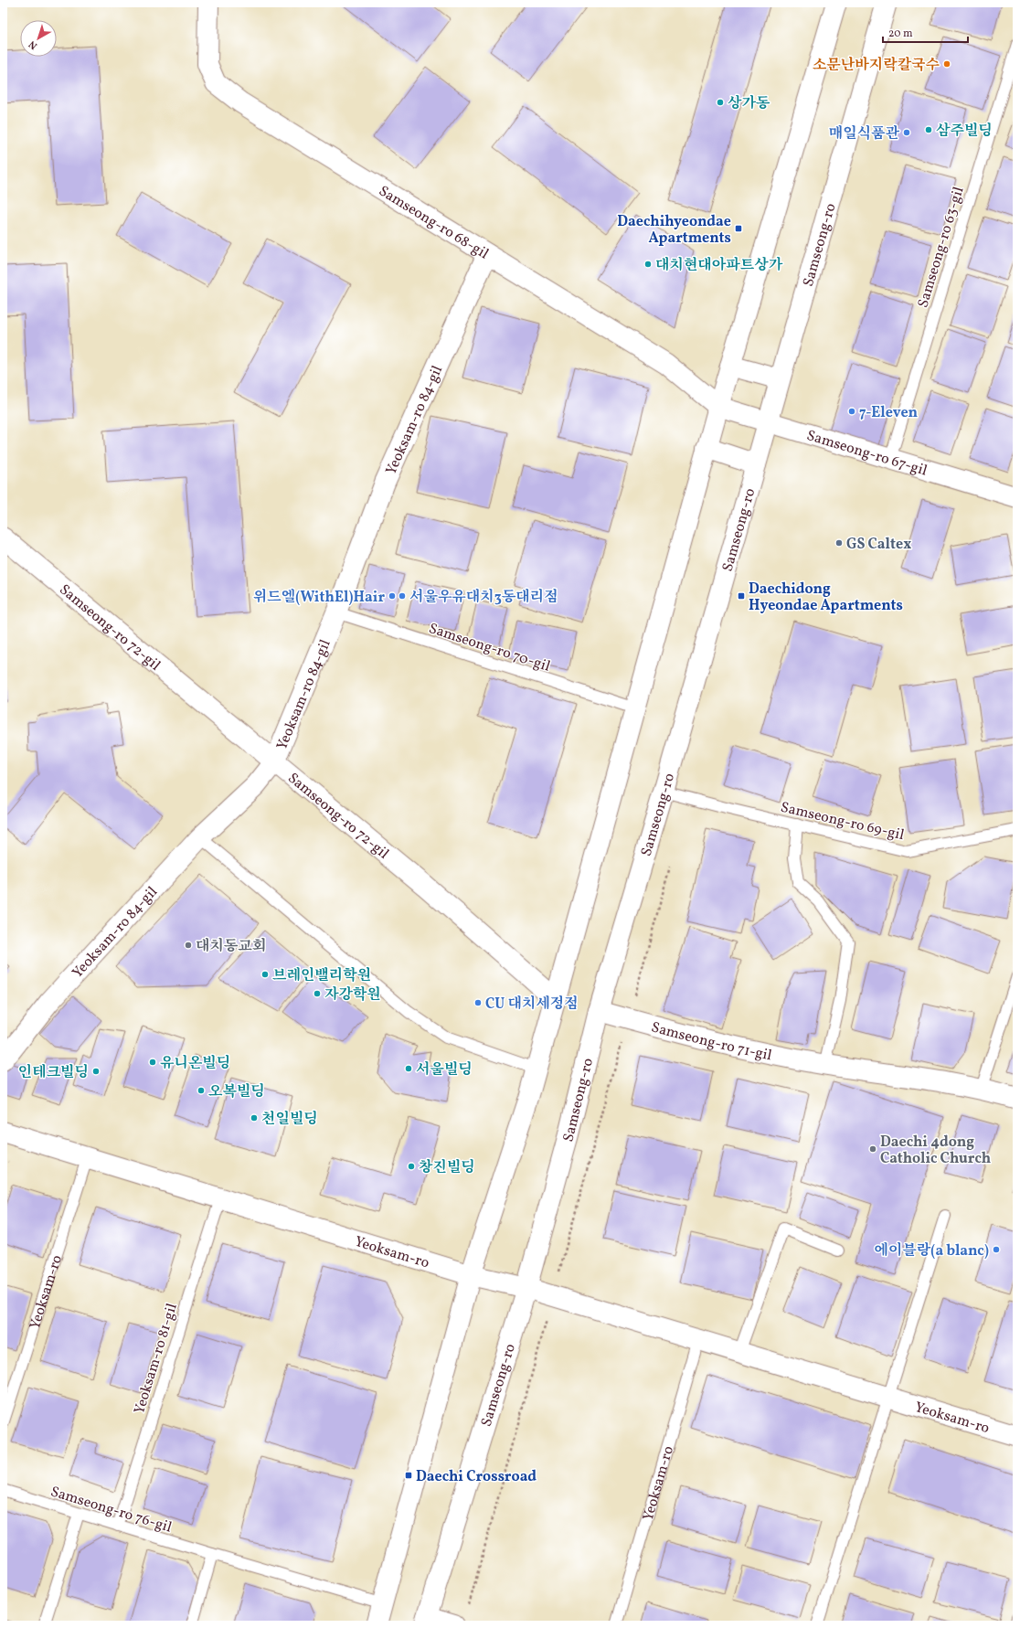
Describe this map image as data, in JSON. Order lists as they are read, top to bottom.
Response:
{
  "streets": {
    "main road": [
      "Samseong-ro 68-gil",
      "Samseong-ro",
      "Yeoksam-ro 84-gil",
      "Samseong-ro 67-gil",
      "Samseong-ro 72-gil",
      "Samseong-ro 71-gil",
      "Yeoksam-ro"
    ],
    "lane": [
      "Samseong-ro 63-gil",
      "Samseong-ro 70-gil",
      "Samseong-ro 69-gil",
      "Yeoksam-ro 81-gil",
      "Samseong-ro 76-gil"
    ]
  },
  "crossings": [
    ["Samseong-ro 68-gil", "Yeoksam-ro 84-gil"],
    ["Samseong-ro 68-gil", "Samseong-ro 67-gil"],
    ["Samseong-ro", "Samseong-ro 67-gil"],
    ["Samseong-ro", "Samseong-ro 69-gil"],
    ["Samseong-ro", "Samseong-ro 71-gil"],
    ["Samseong-ro", "Yeoksam-ro"],
    ["Samseong-ro 63-gil", "Samseong-ro 67-gil"],
    ["Yeoksam-ro 84-gil", "Samseong-ro 72-gil"],
    ["Yeoksam-ro 84-gil", "Samseong-ro 70-gil"],
    ["Yeoksam-ro", "Yeoksam-ro 81-gil"],
    ["Yeoksam-ro 81-gil", "Samseong-ro 76-gil"]
  ],
  "places": {
    "other": [
      "소문난바지락칼국수",
      "상가동",
      "삼주빌딩",
      "매일식품관",
      "대치현대아파트상가",
      "7-Eleven",
      "GS Caltex",
      "위드엘(WithEl)Hair",
      "서울우유대치3동대리점",
      "대치동교회",
      "브레인밸리학원",
      "자강학원",
      "CU 대치세정점",
      "유니온빌딩",
      "서울빌딩",
      "인테크빌딩",
      "오복빌딩",
      "천일빌딩",
      "Daechi 4dong Catholic Church",
      "창진빌딩",
      "에이블랑(a blanc)"
    ],
    "transit": ["Daechihyeondae Apartments", "Daechidong Hyeondae Apartments", "Daechi Crossroad"]
  },
  "scale_bar": "20 m",
  "north": "bottom left"
}
